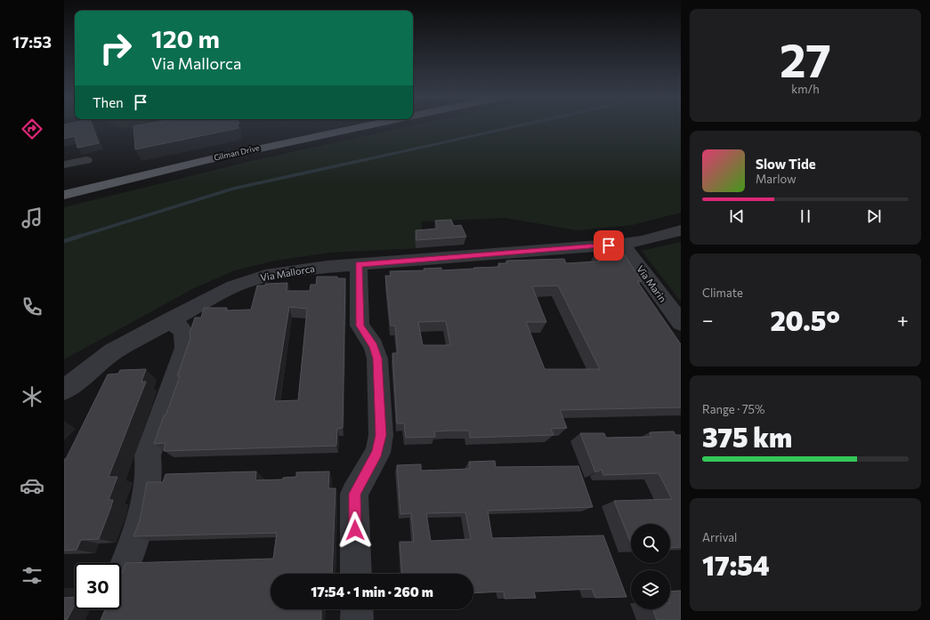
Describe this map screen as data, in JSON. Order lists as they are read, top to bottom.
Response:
{
  "streets": {
    "main road": ["Gilman Drive"],
    "street": ["Via Mallorca", "Via Marin"]
  },
  "crossings": [
    ["Via Mallorca", "Via Marin"]
  ],
  "page": {
    "tabs": "17:53",
    "tile": [
      ["27", "km/h"],
      "Climate",
      ["Range · 75%", "375 km"],
      ["Arrival", "17:54"]
    ],
    "turn": ["120 m", "Via Mallorca"],
    "then": "Then",
    "song": ["Slow Tide", "Marlow"],
    "heat": ["−", "20.5°", "+"],
    "limit": "30",
    "trip": "17:54 · 1 min · 260 m"
  }
}
